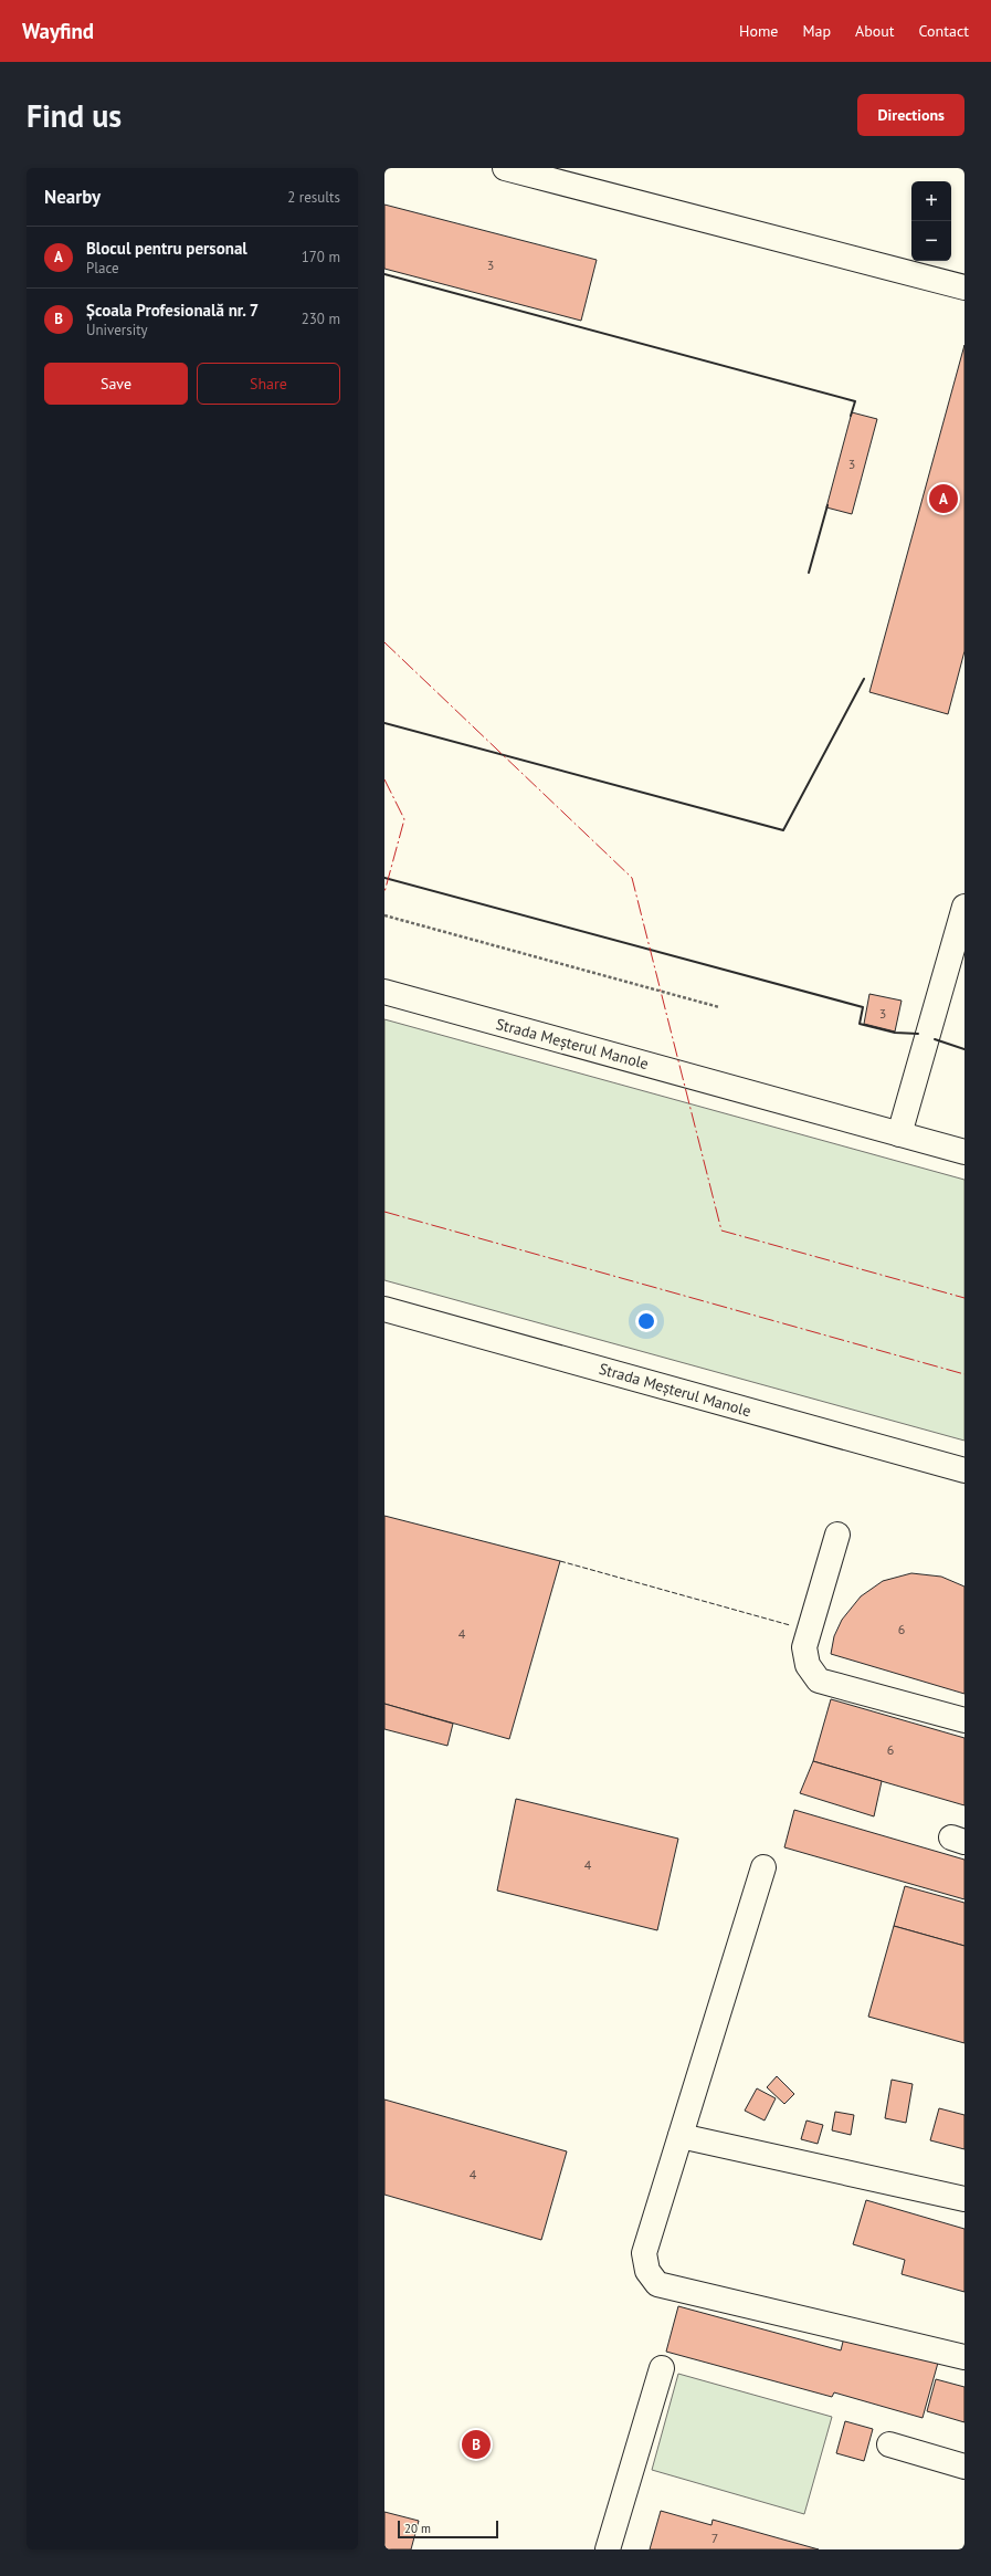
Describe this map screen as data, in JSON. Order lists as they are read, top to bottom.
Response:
{
  "streets": {
    "main road": ["Strada Meșterul Manole"]
  },
  "house_numbers": [
    "3",
    "3",
    "3",
    "6",
    "4",
    "6",
    "4",
    "4",
    "7"
  ],
  "scale_bar": "20 m",
  "page": {
    "header": "Wayfind",
    "nav": [
      "Home",
      "Map",
      "About",
      "Contact"
    ],
    "buttons": [
      "Directions",
      ["Save", "Share"]
    ],
    "title": "Find us",
    "heading": ["Nearby", "2 results"],
    "map_buttons": ["+", "−"],
    "list": [
      {
        "mark": "A",
        "name": "Blocul pentru personal",
        "note": "Place",
        "value": "170 m"
      },
      {
        "mark": "B",
        "name": "Școala Profesională nr. 7",
        "note": "University",
        "value": "230 m"
      }
    ],
    "pins": ["A", "B"],
    "scale": "20 m"
  }
}
